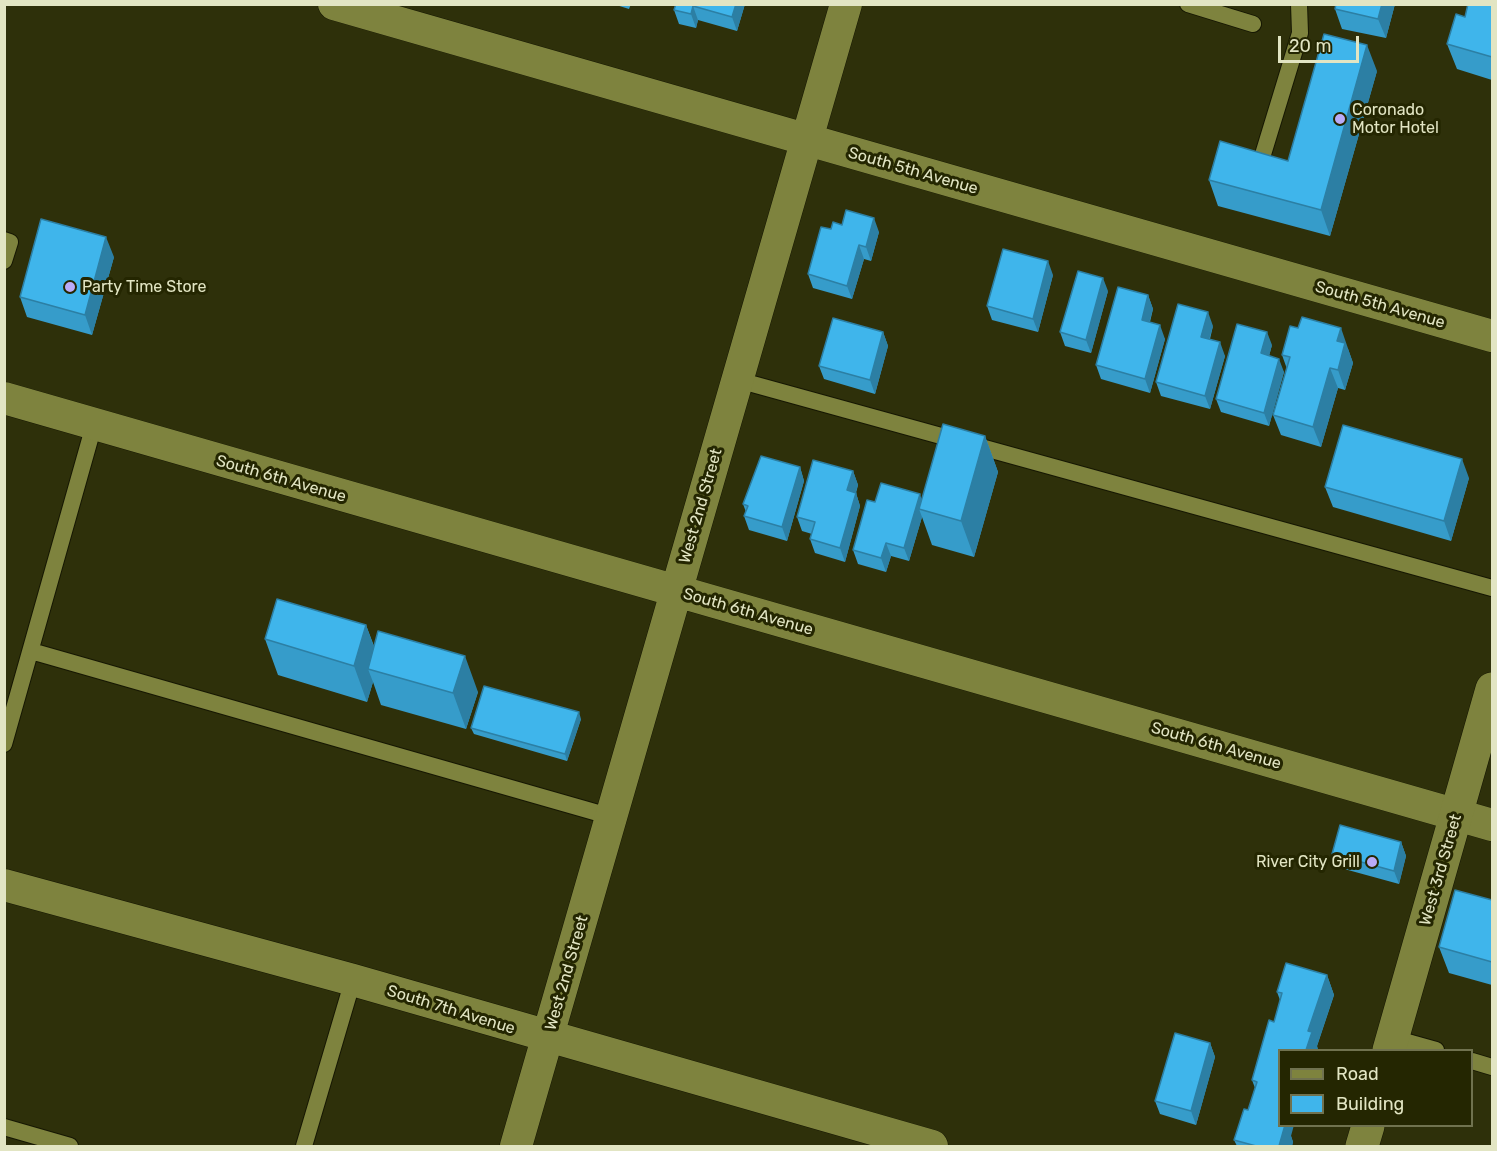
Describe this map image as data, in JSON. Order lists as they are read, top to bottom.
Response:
{
  "streets": {
    "street": [
      "South 5th Avenue",
      "South 6th Avenue",
      "West 2nd Street",
      "West 3rd Street",
      "South 7th Avenue"
    ]
  },
  "crossings": [
    ["South 5th Avenue", "West 2nd Street"],
    ["South 6th Avenue", "West 2nd Street"],
    ["South 6th Avenue", "West 3rd Street"],
    ["West 2nd Street", "South 7th Avenue"]
  ],
  "places": ["Coronado Motor Hotel", "Party Time Store", "River City Grill"],
  "legend": ["Road", "Building"],
  "scale_bar": "20 m"
}
